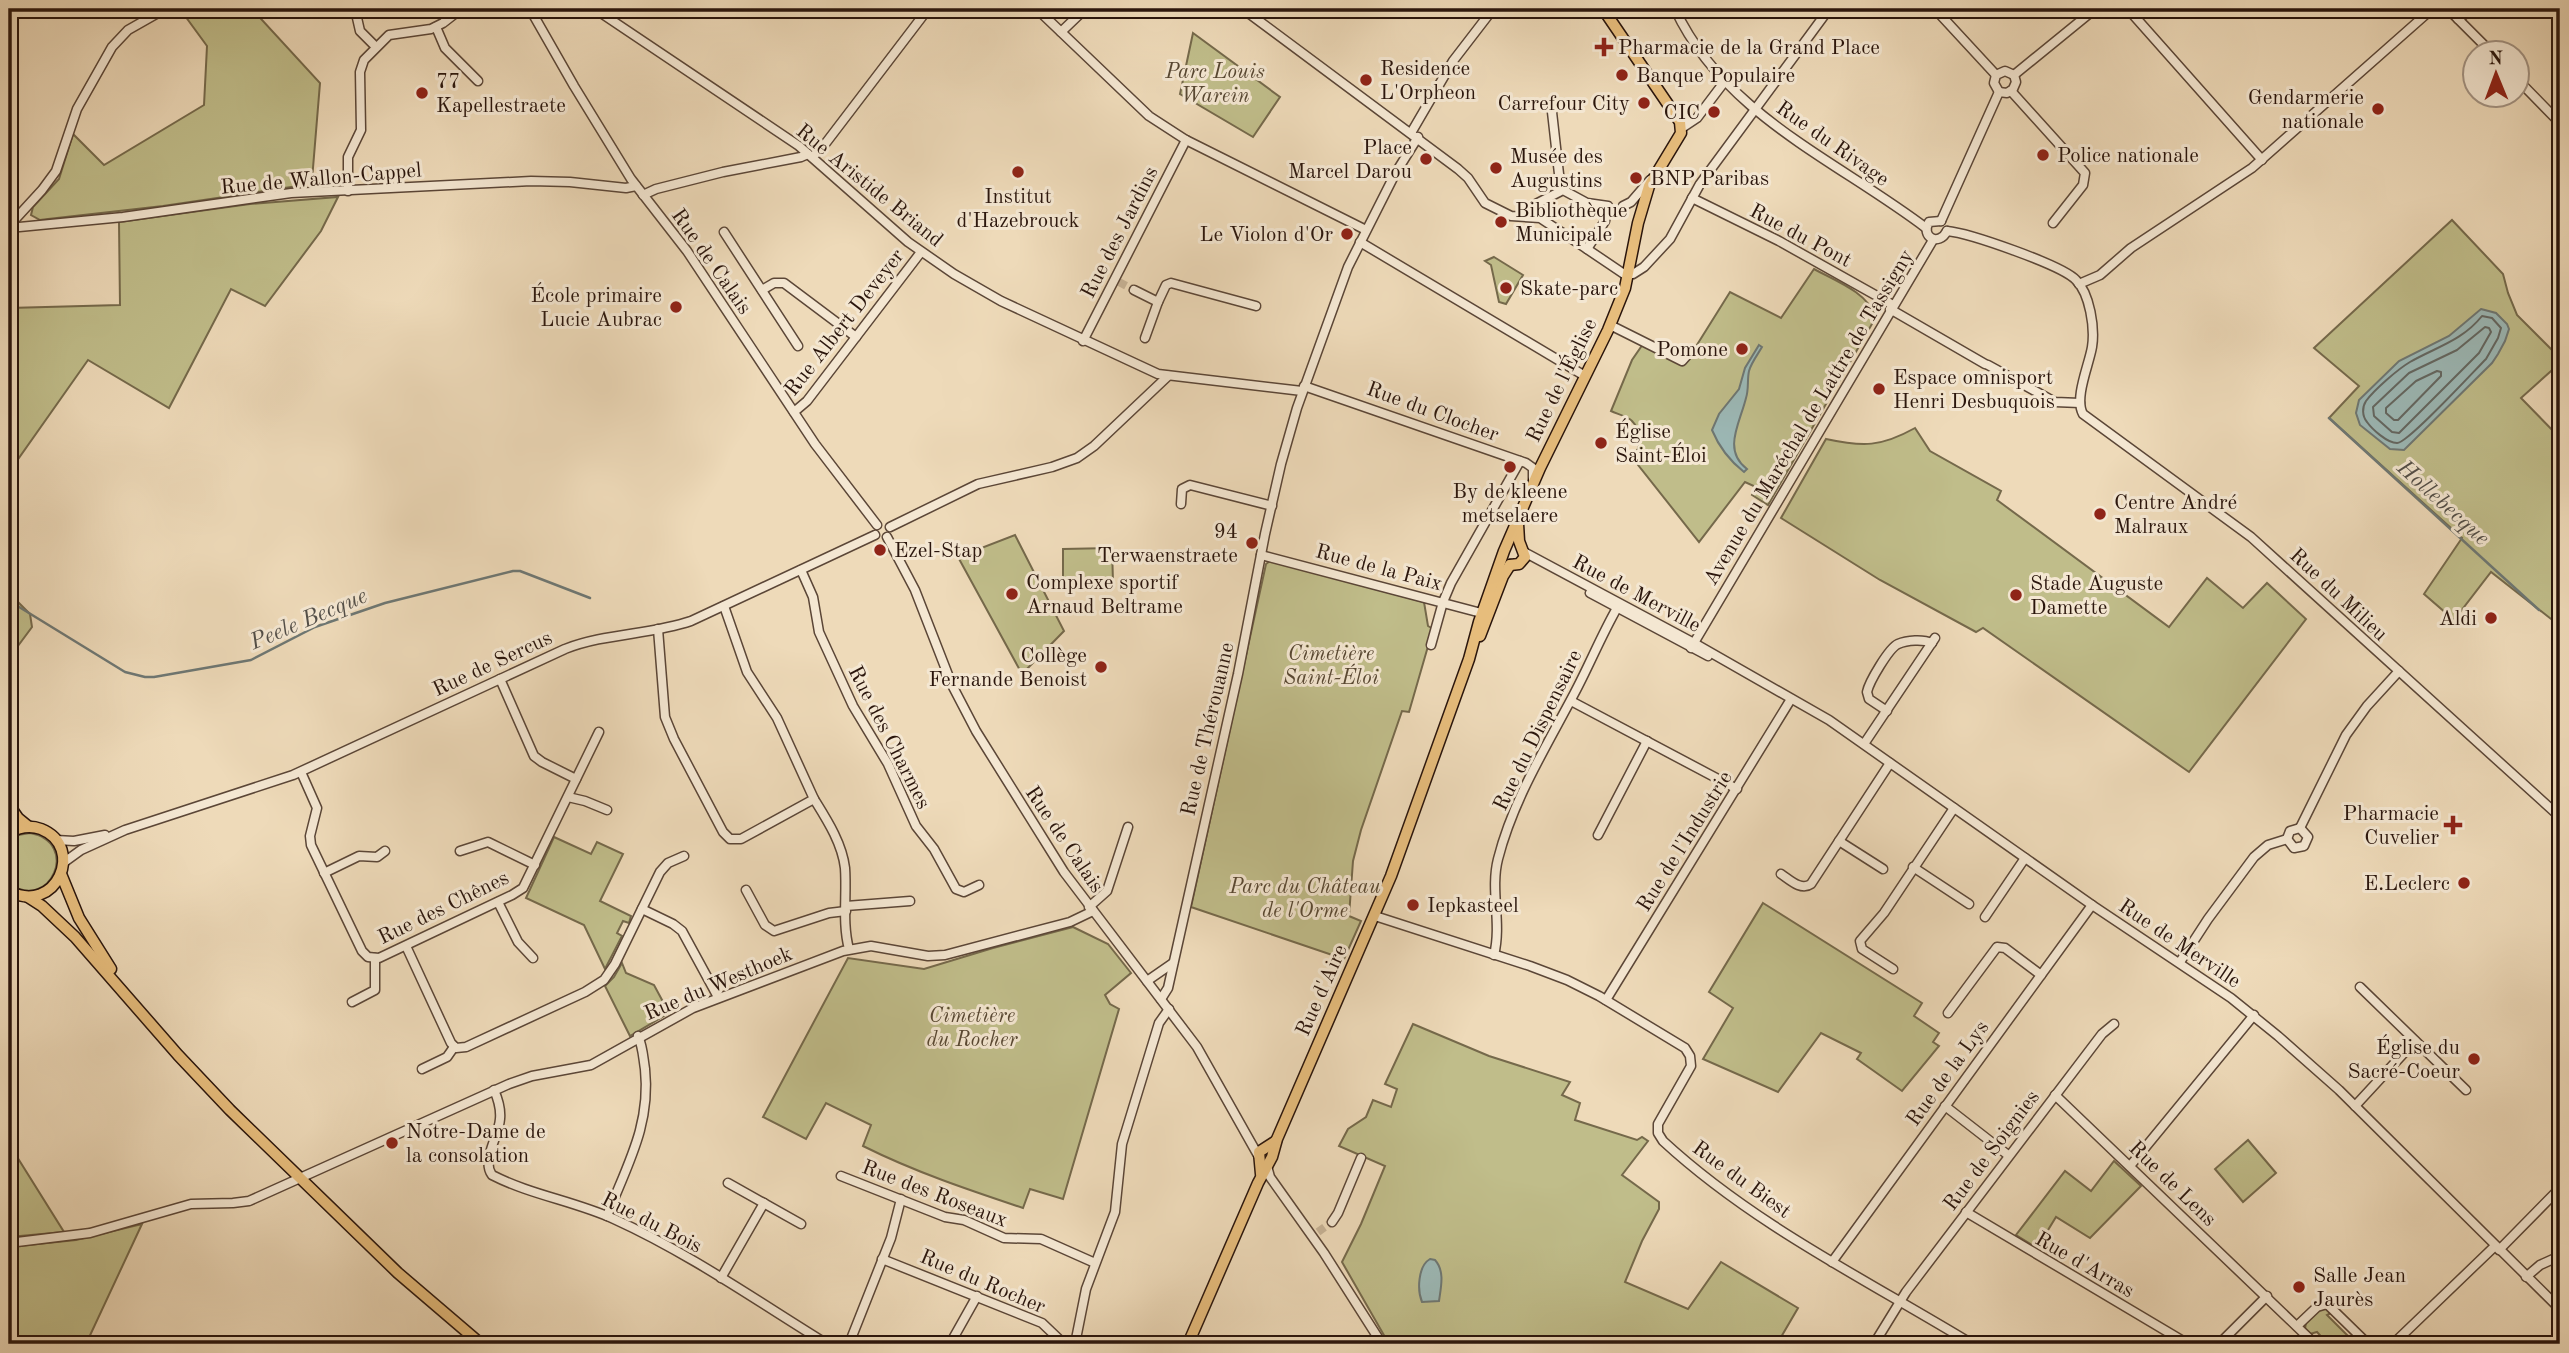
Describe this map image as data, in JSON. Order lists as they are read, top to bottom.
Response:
{
  "streets": {
    "main road": ["Rue de l'Église", "Rue d'Aire"],
    "street": [
      "Rue du Rivage",
      "Rue de Wallon-Cappel",
      "Rue Aristide Briand",
      "Rue des Jardins",
      "Rue du Pont",
      "Rue de Calais",
      "Rue Albert Deveyer",
      "Rue du Clocher",
      "Avenue du Maréchal de Lattre de Tassigny",
      "Rue de la Paix",
      "Rue de Merville",
      "Rue du Milieu",
      "Rue de Sercus",
      "Rue de Thérouanne",
      "Rue du Dispensaire",
      "Rue des Charmes",
      "Rue de l'Industrie",
      "Rue des Chênes",
      "Rue du Westhoek",
      "Rue de la Lys",
      "Rue de Soignies",
      "Rue du Biest",
      "Rue de Lens",
      "Rue des Roseaux",
      "Rue du Bois",
      "Rue d'Arras",
      "Rue du Rocher"
    ]
  },
  "crossings": [
    ["Rue du Rivage", "Avenue du Maréchal de Lattre de Tassigny"],
    ["Rue de Wallon-Cappel", "Rue de Calais"],
    ["Rue Aristide Briand", "Rue des Jardins"],
    ["Rue Aristide Briand", "Rue Albert Deveyer"],
    ["Rue Aristide Briand", "Rue du Clocher"],
    ["Rue Aristide Briand", "Rue de Thérouanne"],
    ["Rue du Pont", "Avenue du Maréchal de Lattre de Tassigny"],
    ["Rue du Pont", "Rue du Milieu"],
    ["Rue de Calais", "Rue Albert Deveyer"],
    ["Rue de Calais", "Rue de Sercus"],
    ["Rue de Calais", "Rue de Thérouanne"],
    ["Rue de Calais", "Rue du Westhoek"],
    ["Rue de Calais", "Rue d'Aire"],
    ["Rue de l'Église", "Rue du Clocher"],
    ["Rue de l'Église", "Rue d'Aire"],
    ["Rue du Clocher", "Rue de Thérouanne"],
    ["Rue du Clocher", "Rue d'Aire"],
    ["Avenue du Maréchal de Lattre de Tassigny", "Rue de Merville"],
    ["Rue de la Paix", "Rue de Thérouanne"],
    ["Rue de la Paix", "Rue d'Aire"],
    ["Rue de Merville", "Rue du Dispensaire"],
    ["Rue de Merville", "Rue de l'Industrie"],
    ["Rue de Merville", "Rue d'Aire"],
    ["Rue de Merville", "Rue de la Lys"],
    ["Rue de Sercus", "Rue des Charmes"],
    ["Rue de Sercus", "Rue des Chênes"],
    ["Rue de l'Industrie", "Rue du Biest"],
    ["Rue du Westhoek", "Rue du Bois"],
    ["Rue de la Lys", "Rue du Biest"],
    ["Rue de Soignies", "Rue du Biest"],
    ["Rue de Soignies", "Rue de Lens"],
    ["Rue de Soignies", "Rue d'Arras"]
  ],
  "water": ["Hollebecque", "Peele Becque"],
  "parks": [
    "Parc Louis Warein",
    "Cimetière Saint-Éloi",
    "Parc du Château de l'Orme",
    "Cimetière du Rocher"
  ],
  "places": {
    "health": ["Pharmacie de la Grand Place", "Pharmacie Cuvelier"],
    "other": [
      "Banque Populaire",
      "Residence L'Orpheon",
      "77 Kapellestraete",
      "Carrefour City",
      "Gendarmerie nationale",
      "CIC",
      "Police nationale",
      "Place Marcel Darou",
      "Musée des Augustins",
      "Institut d'Hazebrouck",
      "BNP Paribas",
      "Bibliothèque Municipale",
      "Le Violon d'Or",
      "Skate-parc",
      "École primaire Lucie Aubrac",
      "Pomone",
      "Espace omnisport Henri Desbuquois",
      "Église Saint-Éloi",
      "By de kleene metselaere",
      "Centre André Malraux",
      "94 Terwaenstraete",
      "Ezel-Stap",
      "Complexe sportif Arnaud Beltrame",
      "Stade Auguste Damette",
      "Aldi",
      "Collège Fernande Benoist",
      "E.Leclerc",
      "Iepkasteel",
      "Église du Sacré-Coeur",
      "Notre-Dame de la consolation",
      "Salle Jean Jaurès"
    ]
  },
  "north": "top"
}
